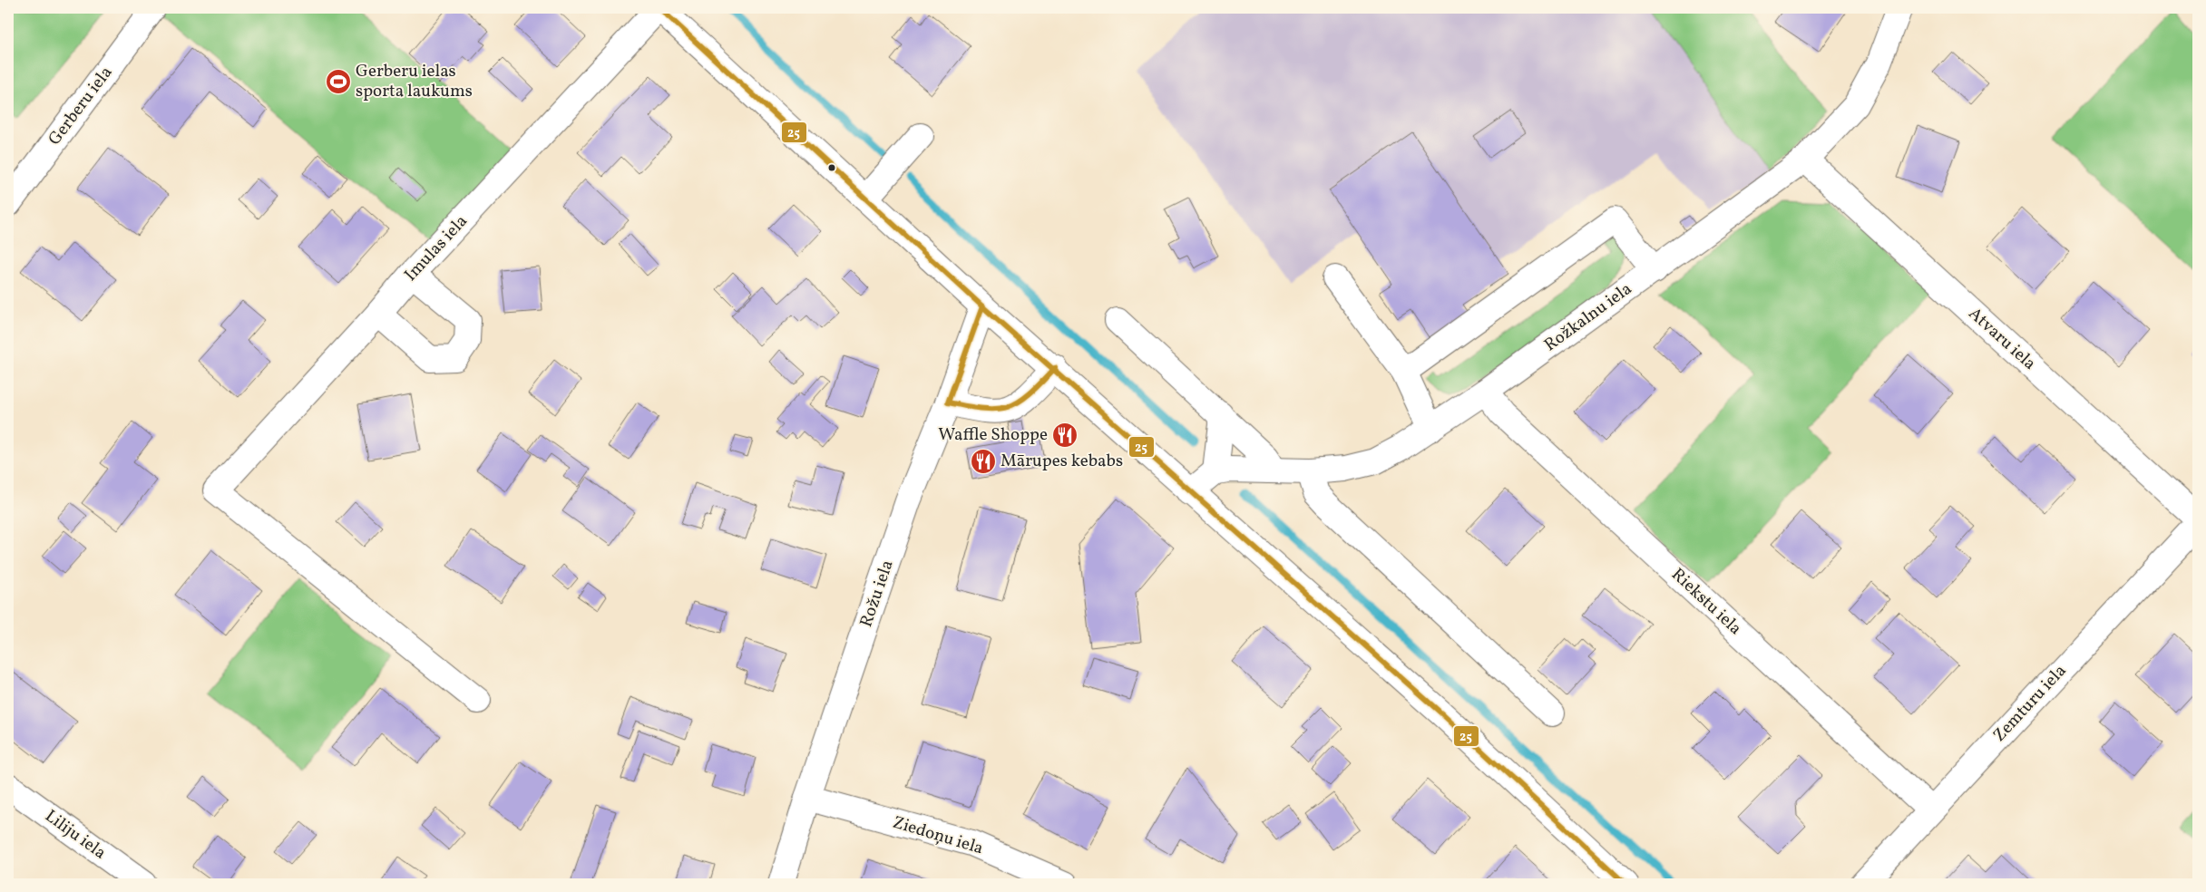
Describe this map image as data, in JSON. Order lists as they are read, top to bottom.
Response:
{
  "streets": {
    "street": [
      "Gerberu iela",
      "Imulas iela",
      "Rožkalnu iela",
      "Atvaru iela",
      "Rožu iela",
      "Riekstu iela",
      "Zemturu iela",
      "Liliju iela",
      "Ziedoņu iela"
    ]
  },
  "crossings": [
    ["Rožkalnu iela", "Atvaru iela"],
    ["Rožkalnu iela", "Riekstu iela"],
    ["Rožu iela", "Ziedoņu iela"],
    ["Riekstu iela", "Zemturu iela"]
  ],
  "places": {
    "sports": ["Gerberu ielas sporta laukums"],
    "restaurant": ["Waffle Shoppe", "Mārupes kebabs"]
  },
  "lines": ["transit line 25"]
}
